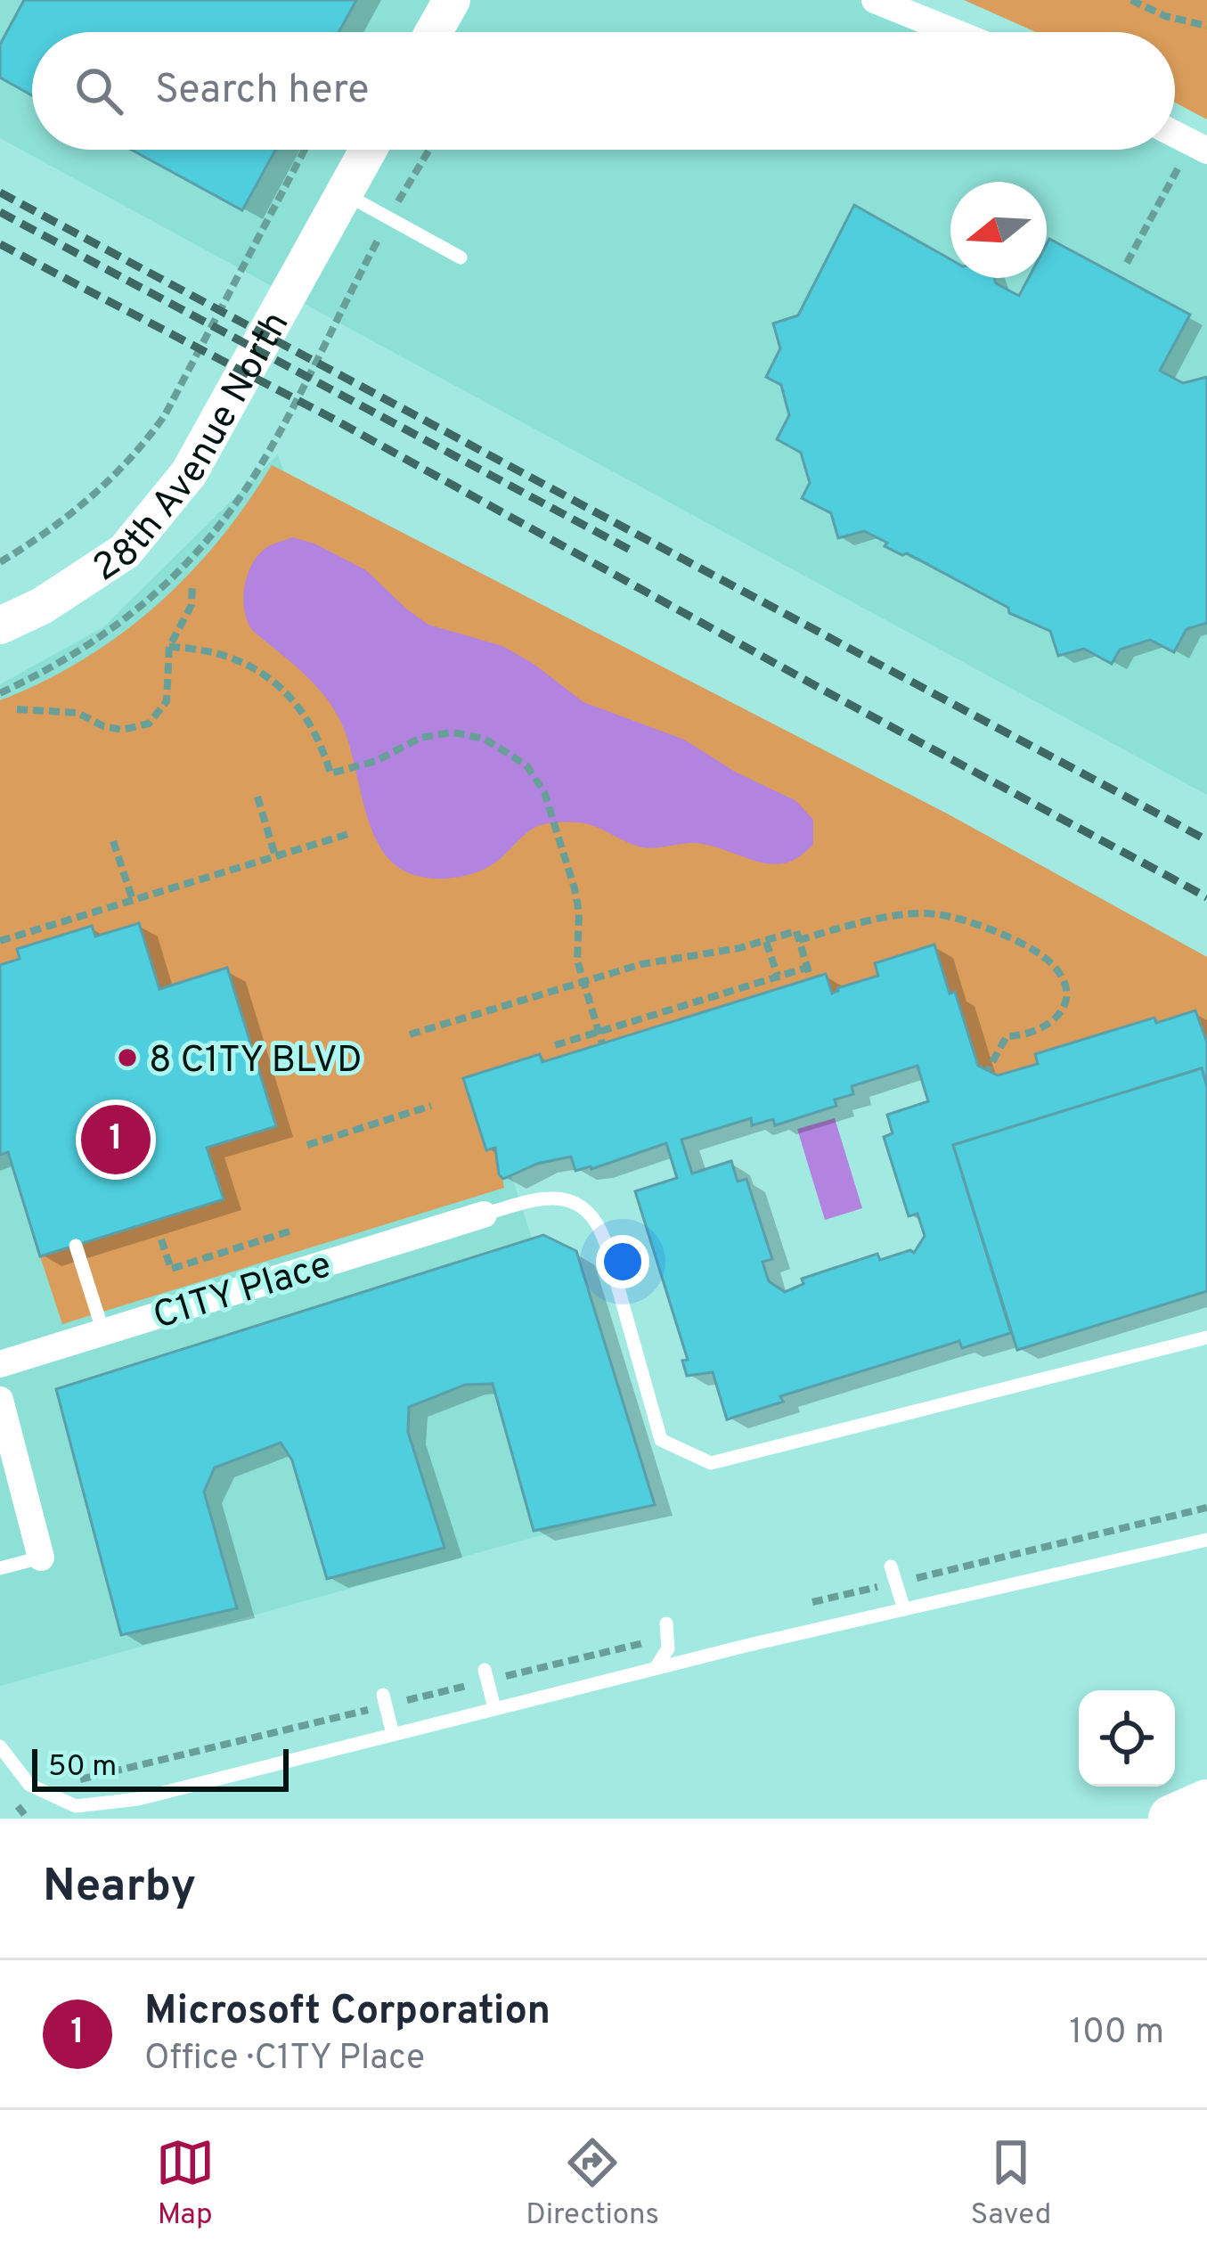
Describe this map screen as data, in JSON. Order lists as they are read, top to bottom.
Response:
{
  "streets": {
    "main road": ["28th Avenue North"],
    "street": ["C1TY Place"]
  },
  "places": ["8 C1TY BLVD"],
  "scale_bar": "50 m",
  "north": "left",
  "page": {
    "search": "Search here",
    "pins": "1",
    "scale": "50 m",
    "heading": "Nearby",
    "list": [
      {
        "mark": "1",
        "name": "Microsoft Corporation",
        "note": "Office · C1TY Place",
        "value": "100 m"
      }
    ],
    "nav": ["Map", "Directions", "Saved"]
  }
}
